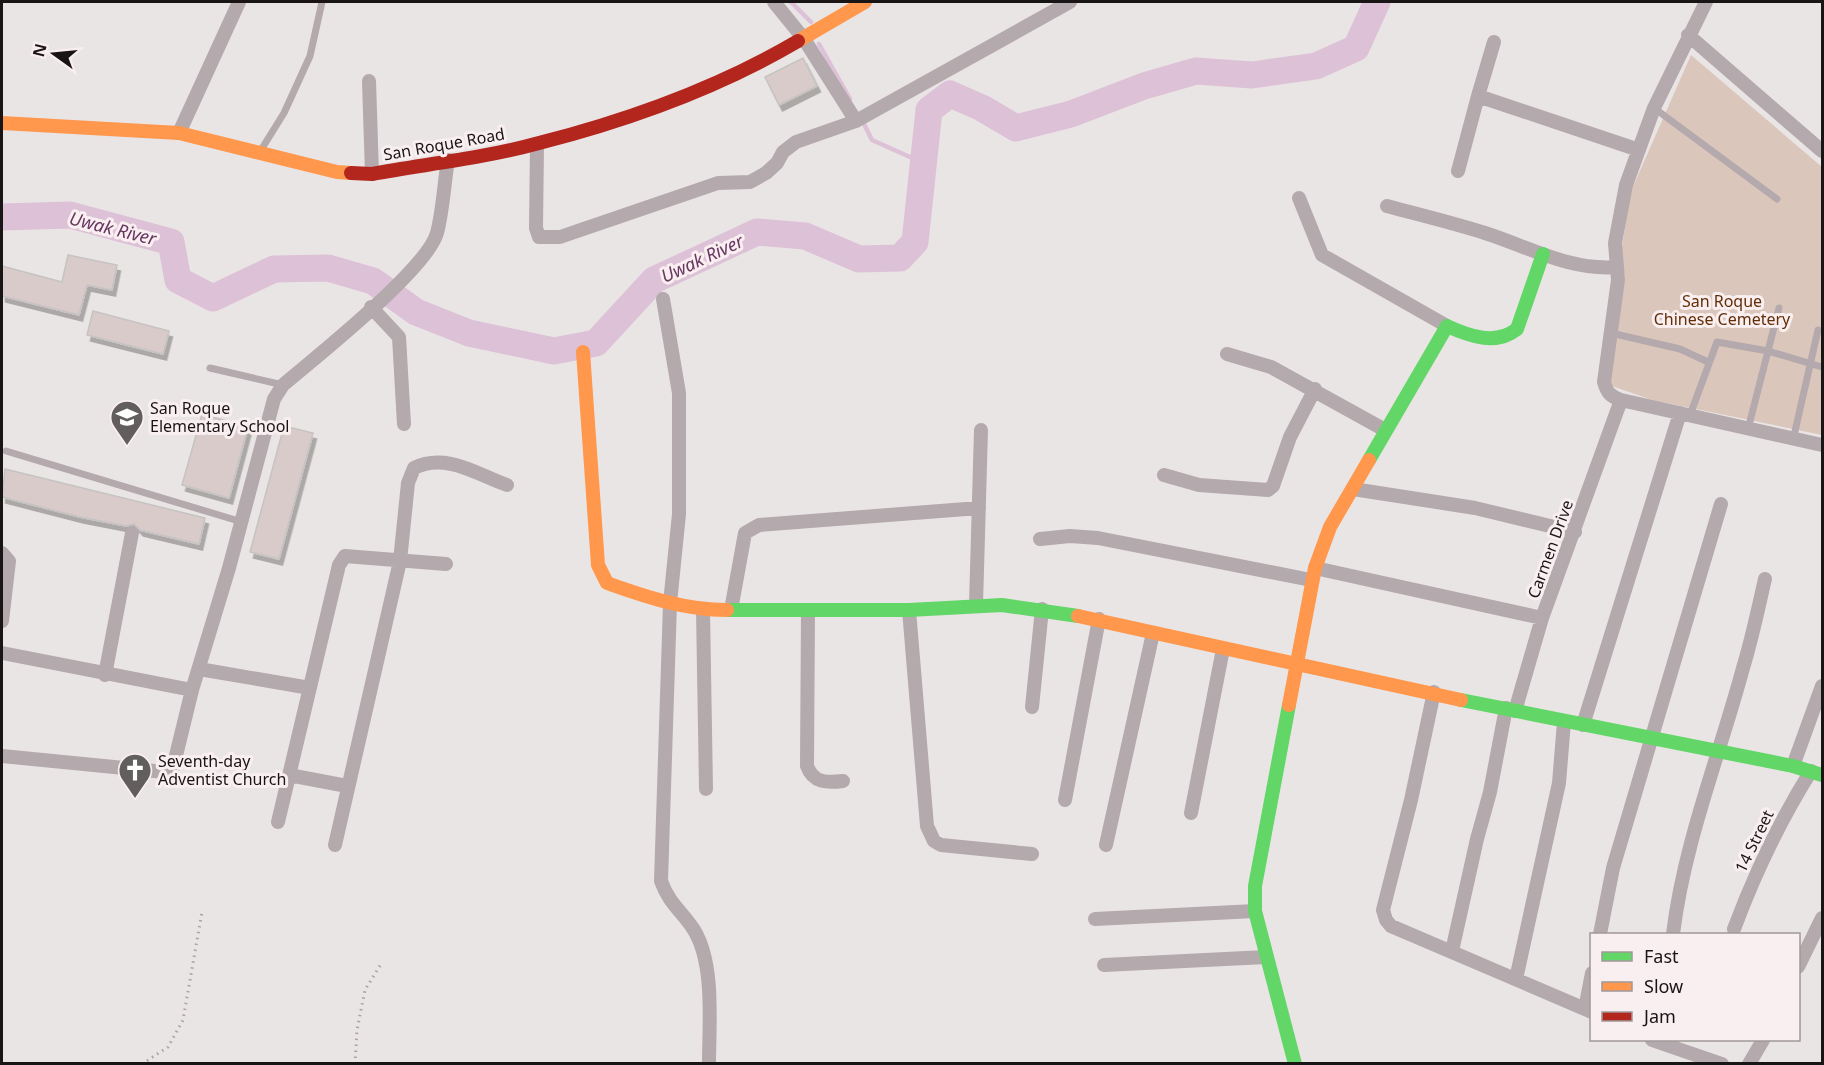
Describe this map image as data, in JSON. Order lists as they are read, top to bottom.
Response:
{
  "streets": {
    "street": ["San Roque Road", "Carmen Drive", "14 Street"]
  },
  "water": ["Uwak River"],
  "parks": ["San Roque Chinese Cemetery"],
  "places": {
    "school or university": ["San Roque Elementary School"],
    "church": ["Seventh-day Adventist Church"]
  },
  "legend": ["Fast", "Slow", "Jam"],
  "north": "left"
}
